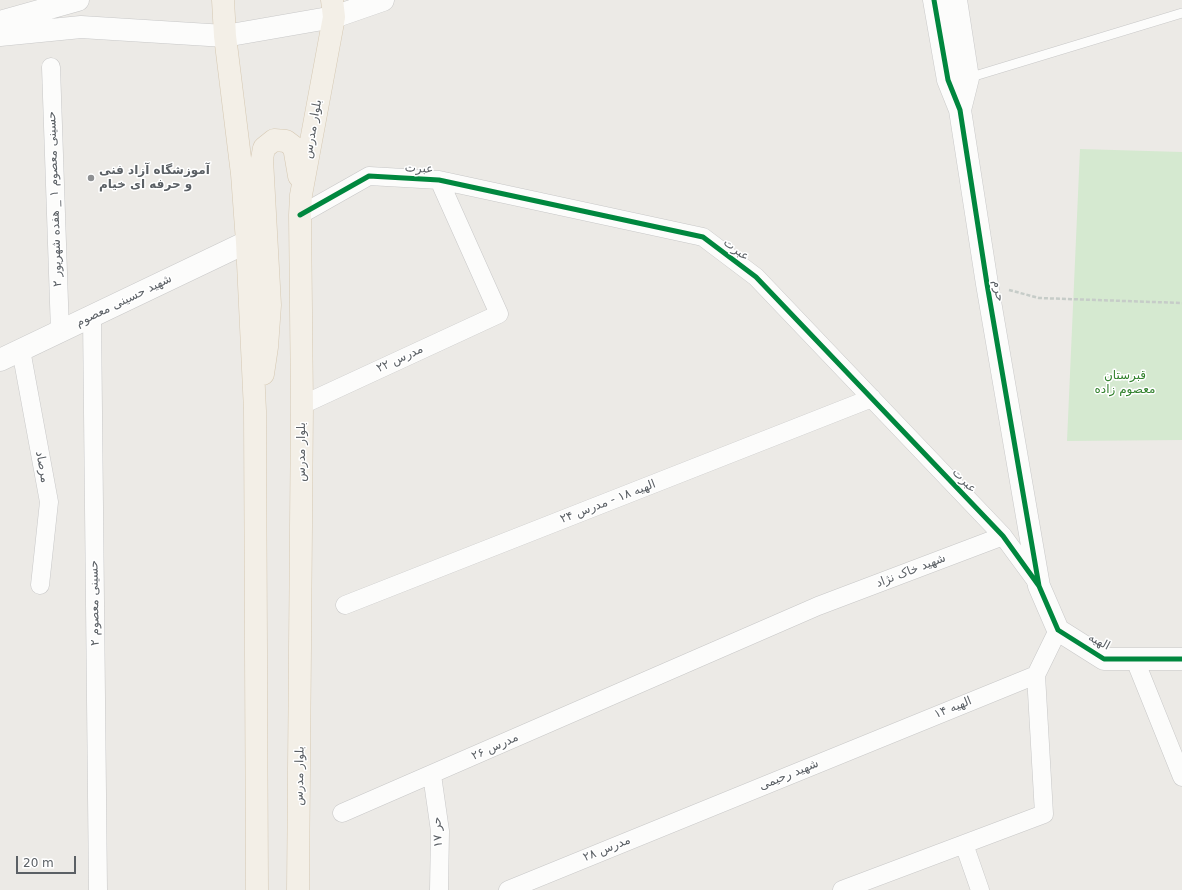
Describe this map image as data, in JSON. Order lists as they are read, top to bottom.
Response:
{
  "streets": {
    "main road": ["بلوار مدرس"],
    "street": [
      "عبرت",
      "حسینی معصوم ۱ _ هفده شهریور ۲",
      "حرم",
      "شهید حسینی معصوم",
      "مدرس ۲۲",
      "مرصاد",
      "الهیه ۱۸ - مدرس ۲۴",
      "شهید خاک نژاد",
      "حسینی معصوم ۲",
      "الهیه",
      "الهیه ۱۴",
      "مدرس ۲۶",
      "شهید رحیمی",
      "حر ۱۷",
      "مدرس ۲۸"
    ]
  },
  "crossings": [
    ["بلوار مدرس", "عبرت"],
    ["بلوار مدرس", "مدرس ۲۲"],
    ["عبرت", "حرم"],
    ["عبرت", "مدرس ۲۲"],
    ["عبرت", "الهیه ۱۸ - مدرس ۲۴"],
    ["عبرت", "شهید خاک نژاد"],
    ["حسینی معصوم ۱ _ هفده شهریور ۲", "شهید حسینی معصوم"],
    ["شهید حسینی معصوم", "مرصاد"],
    ["شهید حسینی معصوم", "حسینی معصوم ۲"],
    ["شهید خاک نژاد", "مدرس ۲۶"],
    ["الهیه ۱۴", "شهید رحیمی"],
    ["مدرس ۲۶", "حر ۱۷"],
    ["شهید رحیمی", "مدرس ۲۸"]
  ],
  "parks": ["قبرستان معصوم زاده"],
  "places": ["آموزشگاه آزاد فنی و حرفه ای خیام"],
  "scale_bar": "20 m"
}
